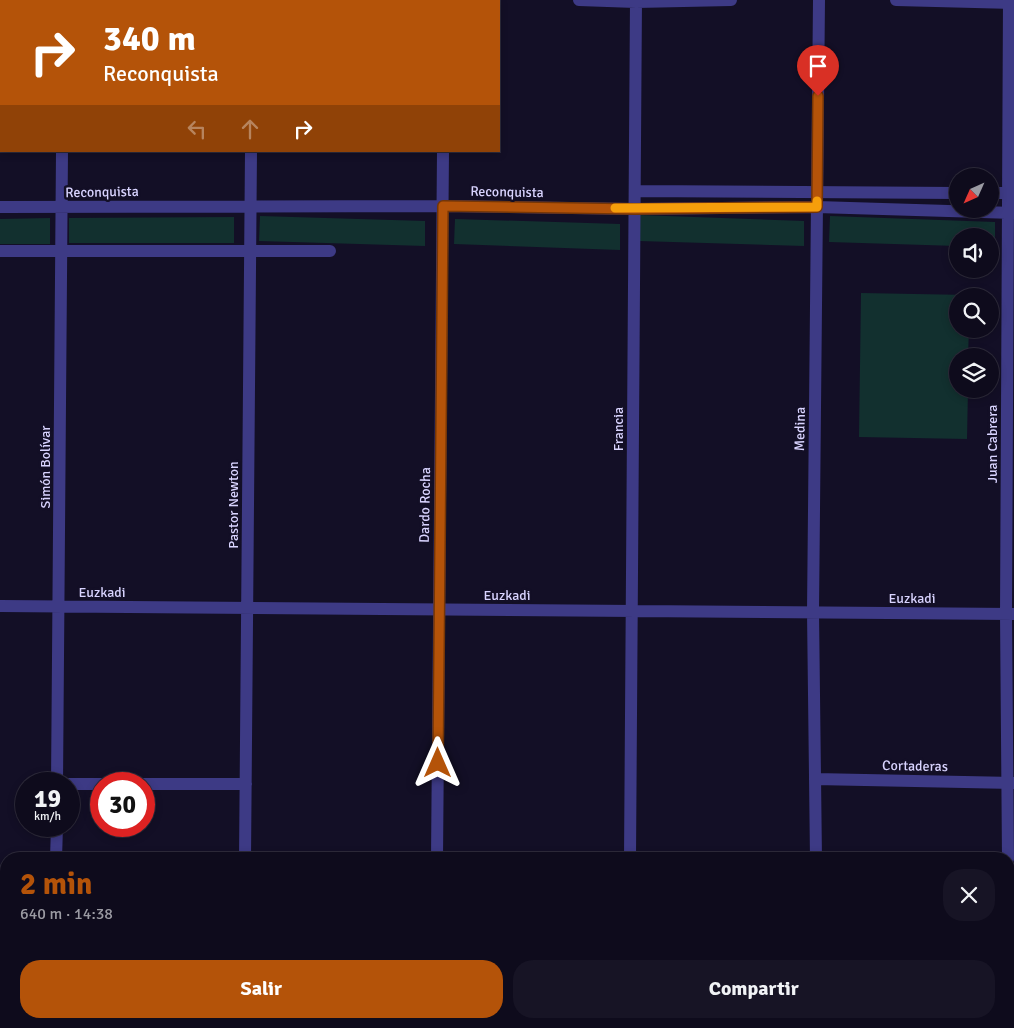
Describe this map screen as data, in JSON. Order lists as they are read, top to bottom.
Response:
{
  "streets": {
    "street": [
      "Reconquista",
      "Francia",
      "Medina",
      "Juan Cabrera",
      "Simón Bolívar",
      "Pastor Newton",
      "Dardo Rocha",
      "Euzkadi",
      "Cortaderas"
    ]
  },
  "crossings": [
    ["Reconquista", "Francia"],
    ["Reconquista", "Medina"],
    ["Reconquista", "Juan Cabrera"],
    ["Reconquista", "Simón Bolívar"],
    ["Reconquista", "Pastor Newton"],
    ["Reconquista", "Dardo Rocha"],
    ["Francia", "Euzkadi"],
    ["Medina", "Euzkadi"],
    ["Medina", "Cortaderas"],
    ["Juan Cabrera", "Euzkadi"],
    ["Juan Cabrera", "Cortaderas"],
    ["Simón Bolívar", "Euzkadi"],
    ["Pastor Newton", "Euzkadi"],
    ["Dardo Rocha", "Euzkadi"]
  ],
  "north": "bottom left",
  "page": {
    "turn": ["340 m", "Reconquista"],
    "speed": "19 km/h",
    "limit": "30",
    "heading": ["2 min", "640 m · 14:38"],
    "buttons": ["Salir", "Compartir"]
  }
}
